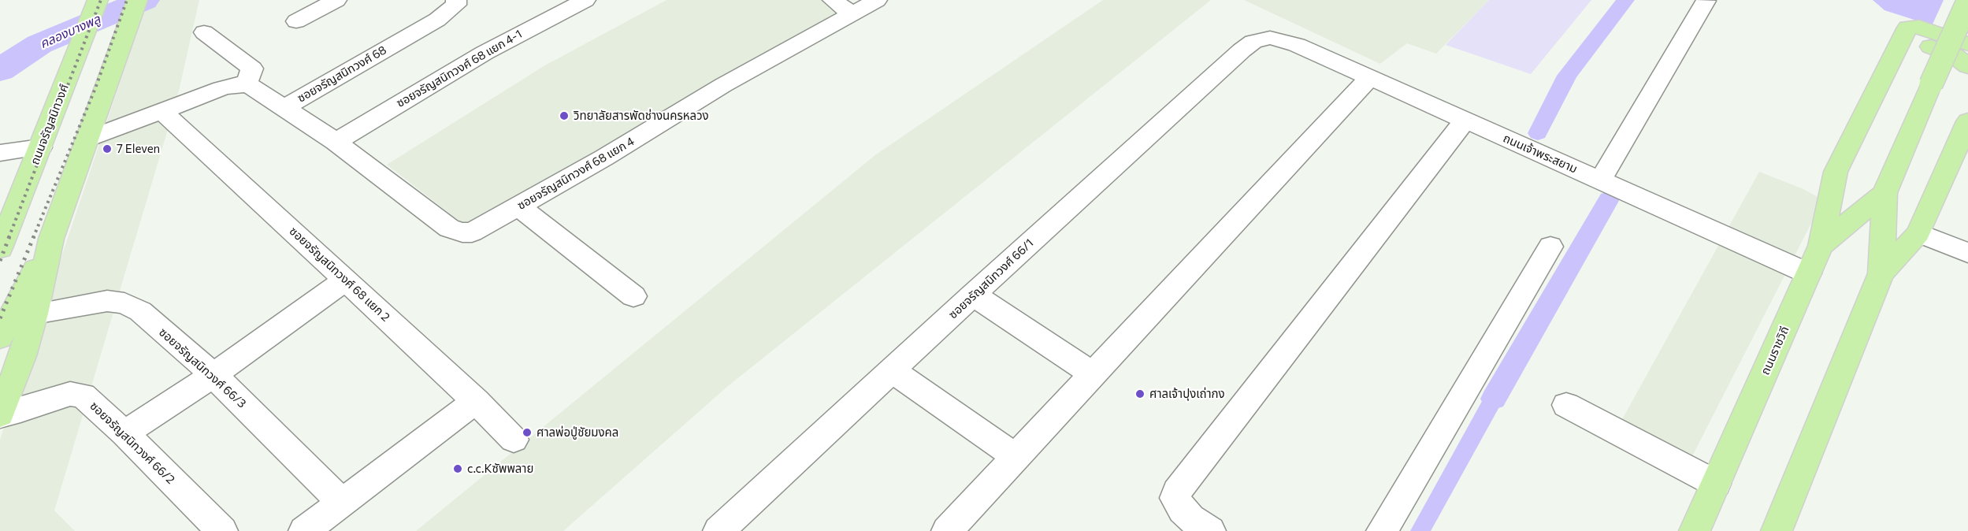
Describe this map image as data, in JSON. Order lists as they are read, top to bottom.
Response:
{
  "streets": {
    "main road": ["ถนนจรัญสนิทวงศ์", "ถนนราชวิถี"],
    "street": [
      "ซอยจรัญสนิทวงศ์ 68 แยก 4-1",
      "ซอยจรัญสนิทวงศ์ 68",
      "ถนนเจ้าพระสยาม",
      "ซอยจรัญสนิทวงศ์ 68 แยก 4",
      "ซอยจรัญสนิทวงศ์ 68 แยก 2",
      "ซอยจรัญสนิทวงศ์ 66/1",
      "ซอยจรัญสนิทวงศ์ 66/3",
      "ซอยจรัญสนิทวงศ์ 66/2"
    ]
  },
  "crossings": [
    ["ซอยจรัญสนิทวงศ์ 68 แยก 4-1", "ซอยจรัญสนิทวงศ์ 68 แยก 4"],
    ["ซอยจรัญสนิทวงศ์ 68", "ซอยจรัญสนิทวงศ์ 68 แยก 4"],
    ["ถนนเจ้าพระสยาม", "ซอยจรัญสนิทวงศ์ 66/1"],
    ["ถนนเจ้าพระสยาม", "ถนนราชวิถี"]
  ],
  "water": ["คลองบางพลู"],
  "places": [
    "วิทยาลัยสารพัดช่างนครหลวง",
    "7 Eleven",
    "ศาลเจ้าปุงเถ่ากง",
    "ศาลพ่อปู่ชัยมงคล",
    "c.c.Kซัพพลาย"
  ]
}
